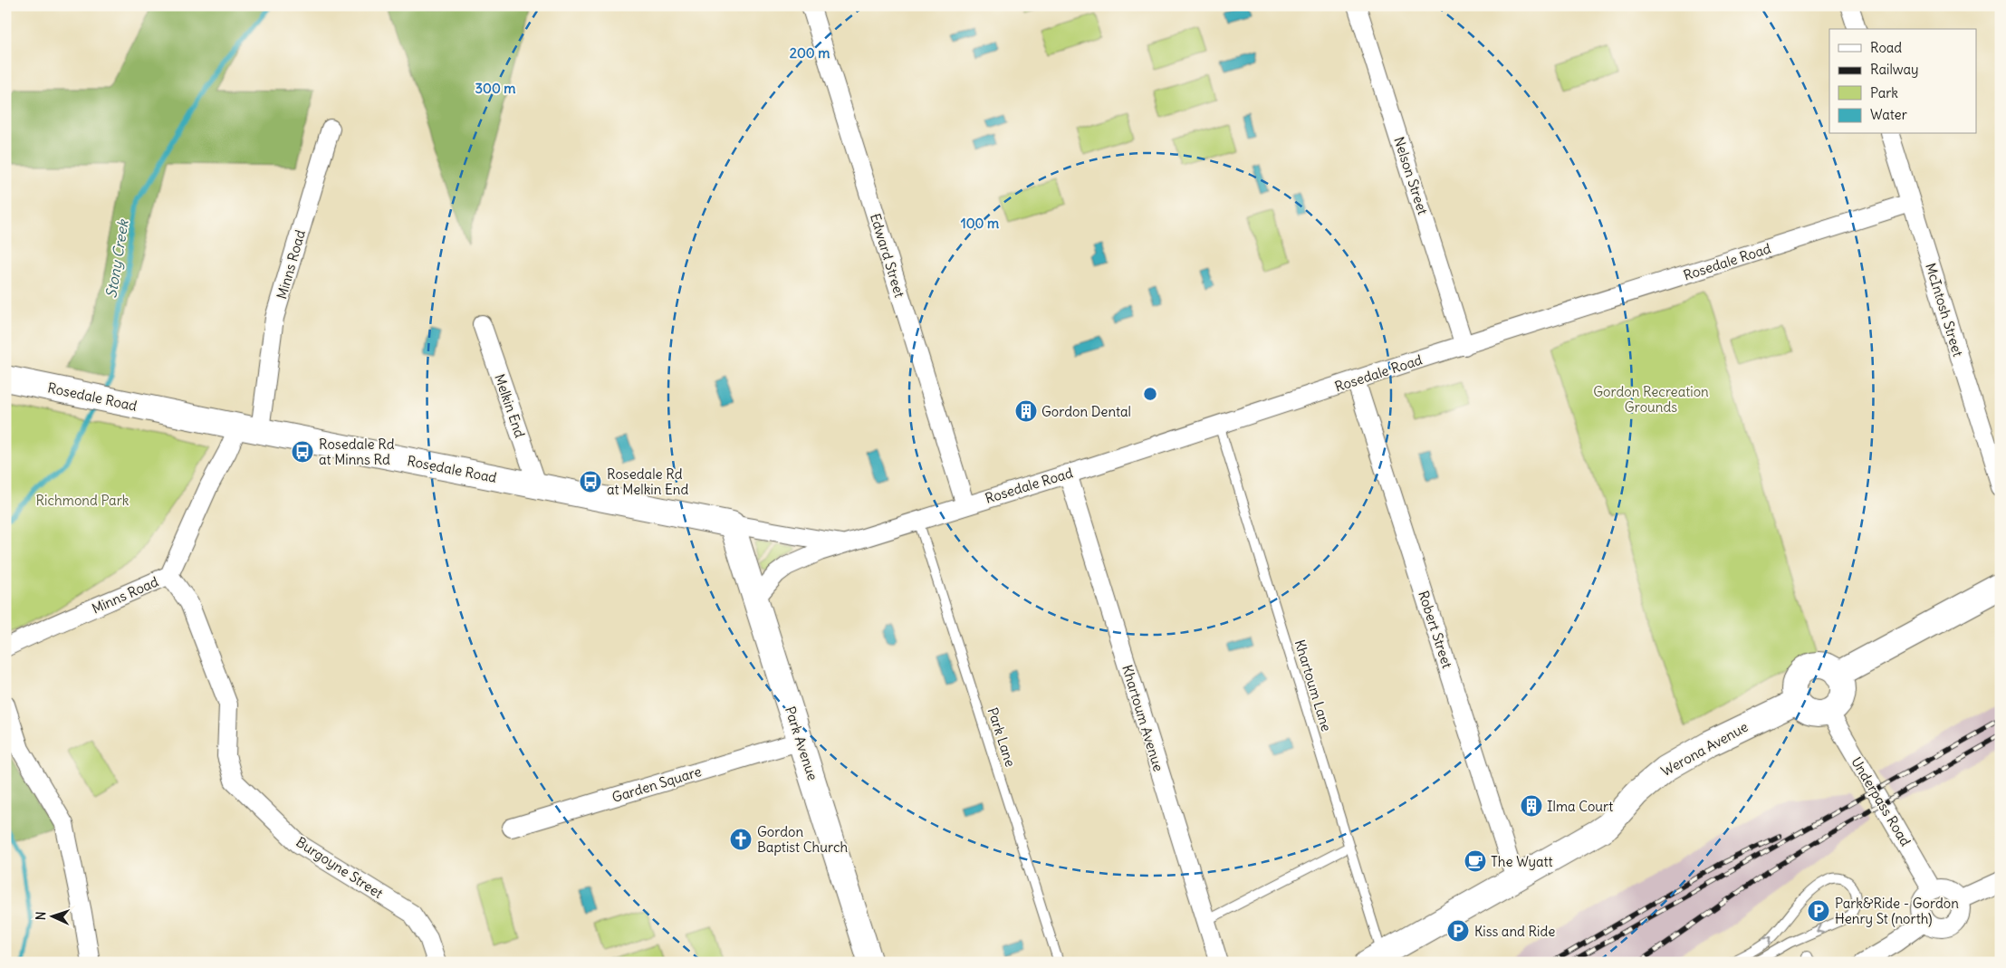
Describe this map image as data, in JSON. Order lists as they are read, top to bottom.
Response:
{
  "streets": {
    "street": [
      "Nelson Street",
      "Edward Street",
      "Rosedale Road",
      "Minns Road",
      "McIntosh Street",
      "Melkin End",
      "Robert Street",
      "Khartoum Avenue",
      "Park Avenue",
      "Werona Avenue",
      "Garden Square",
      "Underpass Road",
      "Burgoyne Street"
    ],
    "lane": ["Khartoum Lane", "Park Lane"]
  },
  "crossings": [
    ["Nelson Street", "Rosedale Road"],
    ["Edward Street", "Rosedale Road"],
    ["Rosedale Road", "Minns Road"],
    ["Rosedale Road", "McIntosh Street"],
    ["Rosedale Road", "Melkin End"],
    ["Rosedale Road", "Robert Street"],
    ["Rosedale Road", "Khartoum Lane"],
    ["Rosedale Road", "Khartoum Avenue"],
    ["Rosedale Road", "Park Lane"],
    ["Rosedale Road", "Park Avenue"],
    ["Minns Road", "Burgoyne Street"],
    ["Robert Street", "Werona Avenue"],
    ["Khartoum Lane", "Werona Avenue"],
    ["Park Avenue", "Garden Square"],
    ["Werona Avenue", "Underpass Road"]
  ],
  "water": ["Stony Creek"],
  "parks": ["Gordon Recreation Grounds", "Richmond Park"],
  "places": {
    "building": ["Gordon Dental", "Ilma Court"],
    "bus stop": ["Rosedale Rd at Minns Rd", "Rosedale Rd at Melkin End"],
    "church": ["Gordon Baptist Church"],
    "cafe": ["The Wyatt"],
    "parking": ["Park&Ride - Gordon Henry St (north)", "Kiss and Ride"]
  },
  "legend": [
    "Road",
    "Railway",
    "Park",
    "Water"
  ],
  "north": "left",
  "rings": ["200 m", "300 m", "100 m"]
}
